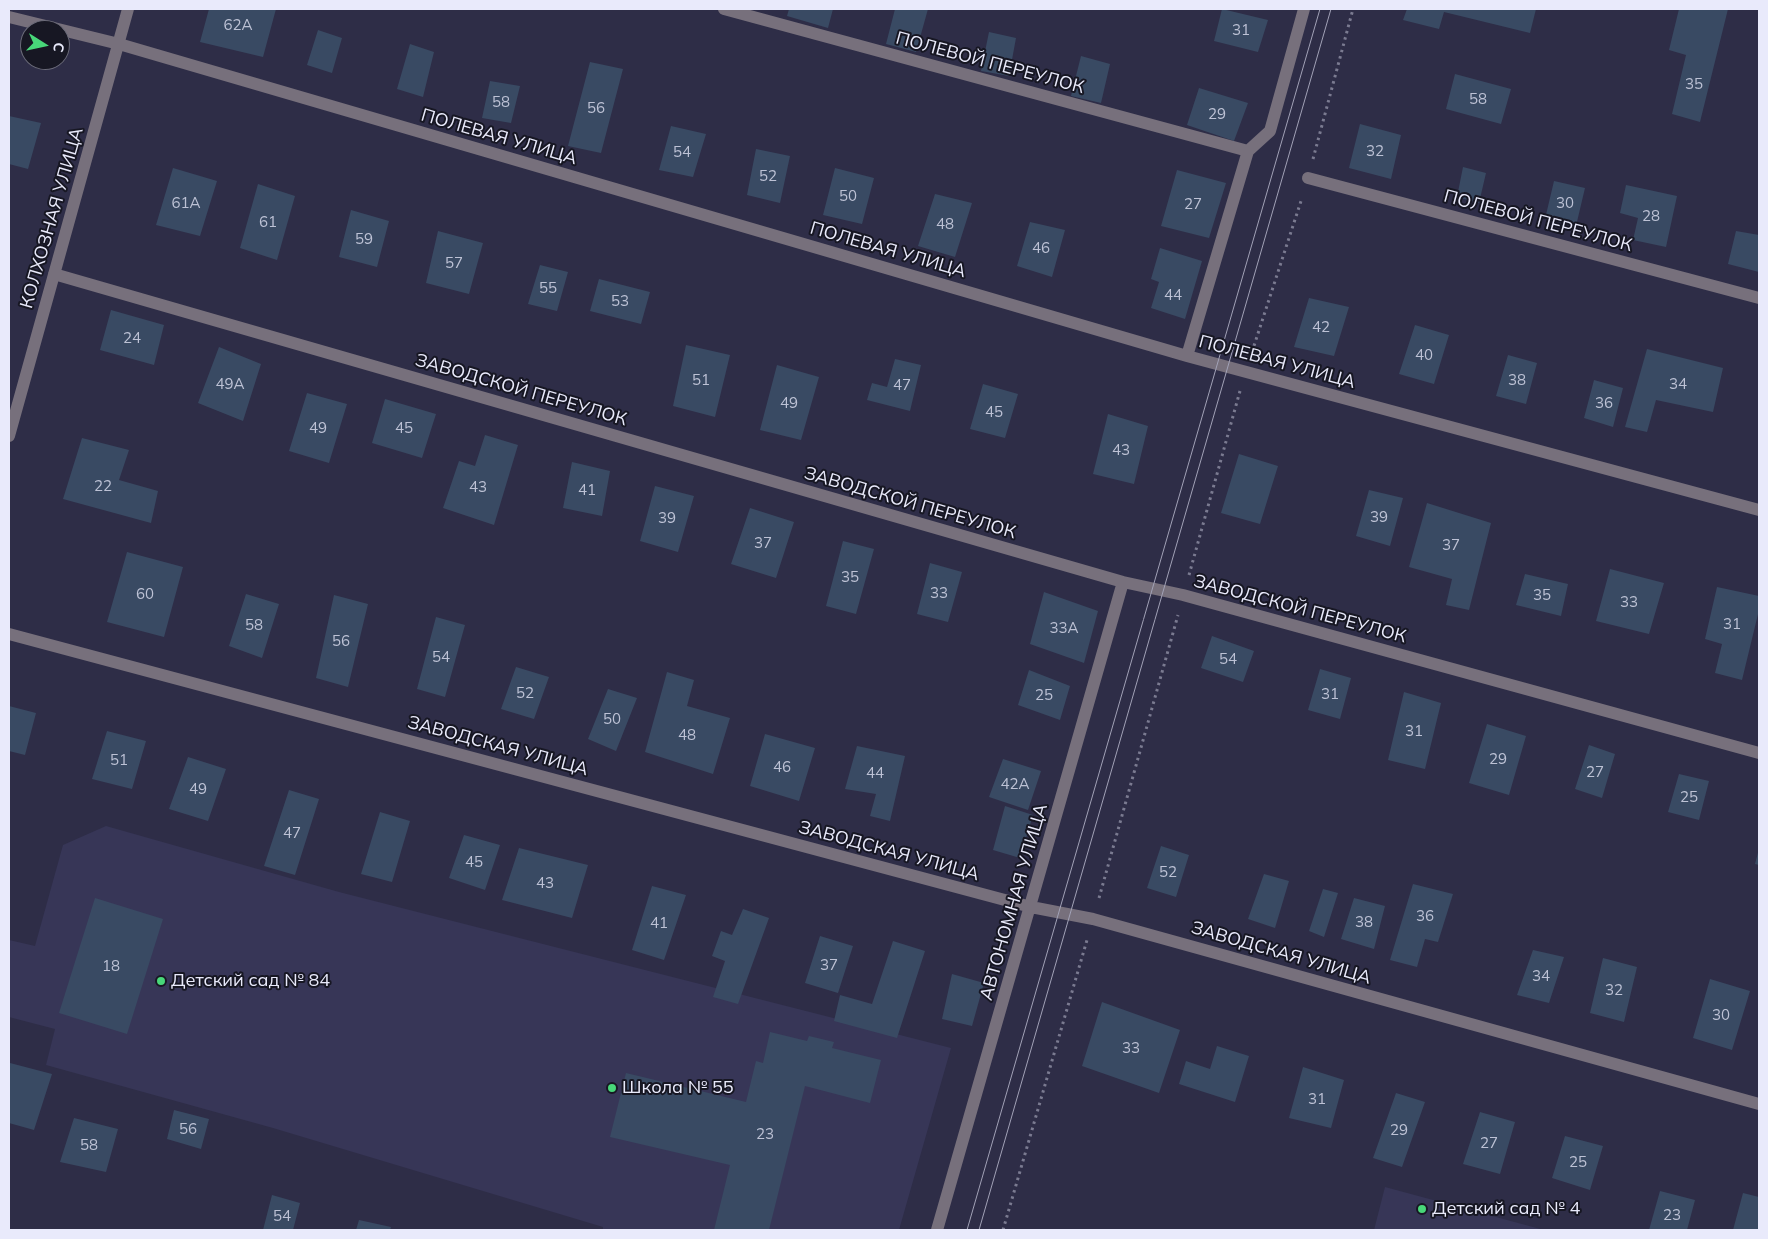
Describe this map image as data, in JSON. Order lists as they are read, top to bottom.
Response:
{
  "streets": {
    "street": [
      "ПОЛЕВОЙ ПЕРЕУЛОК",
      "ПОЛЕВАЯ УЛИЦА",
      "КОЛХОЗНАЯ УЛИЦА",
      "ЗАВОДСКОЙ ПЕРЕУЛОК",
      "ЗАВОДСКАЯ УЛИЦА",
      "АВТОНОМНАЯ УЛИЦА"
    ]
  },
  "crossings": [
    ["ПОЛЕВАЯ УЛИЦА", "КОЛХОЗНАЯ УЛИЦА"],
    ["КОЛХОЗНАЯ УЛИЦА", "ЗАВОДСКОЙ ПЕРЕУЛОК"],
    ["ЗАВОДСКОЙ ПЕРЕУЛОК", "АВТОНОМНАЯ УЛИЦА"],
    ["ЗАВОДСКАЯ УЛИЦА", "АВТОНОМНАЯ УЛИЦА"]
  ],
  "places": ["Детский сад № 84", "Школа № 55", "Детский сад № 4"],
  "house_numbers": [
    "62А",
    "31",
    "35",
    "58",
    "58",
    "56",
    "29",
    "32",
    "54",
    "52",
    "50",
    "61А",
    "30",
    "27",
    "28",
    "61",
    "48",
    "59",
    "46",
    "57",
    "55",
    "44",
    "53",
    "42",
    "24",
    "40",
    "51",
    "38",
    "49А",
    "34",
    "47",
    "49",
    "36",
    "45",
    "49",
    "45",
    "43",
    "22",
    "43",
    "41",
    "39",
    "39",
    "37",
    "37",
    "35",
    "33",
    "60",
    "35",
    "33",
    "31",
    "58",
    "33А",
    "56",
    "54",
    "54",
    "52",
    "31",
    "25",
    "50",
    "31",
    "48",
    "29",
    "51",
    "46",
    "27",
    "44",
    "42А",
    "49",
    "25",
    "47",
    "45",
    "52",
    "43",
    "36",
    "38",
    "41",
    "37",
    "18",
    "34",
    "32",
    "30",
    "33",
    "31",
    "56",
    "29",
    "23",
    "27",
    "58",
    "25",
    "23",
    "54"
  ],
  "north": "right"
}
